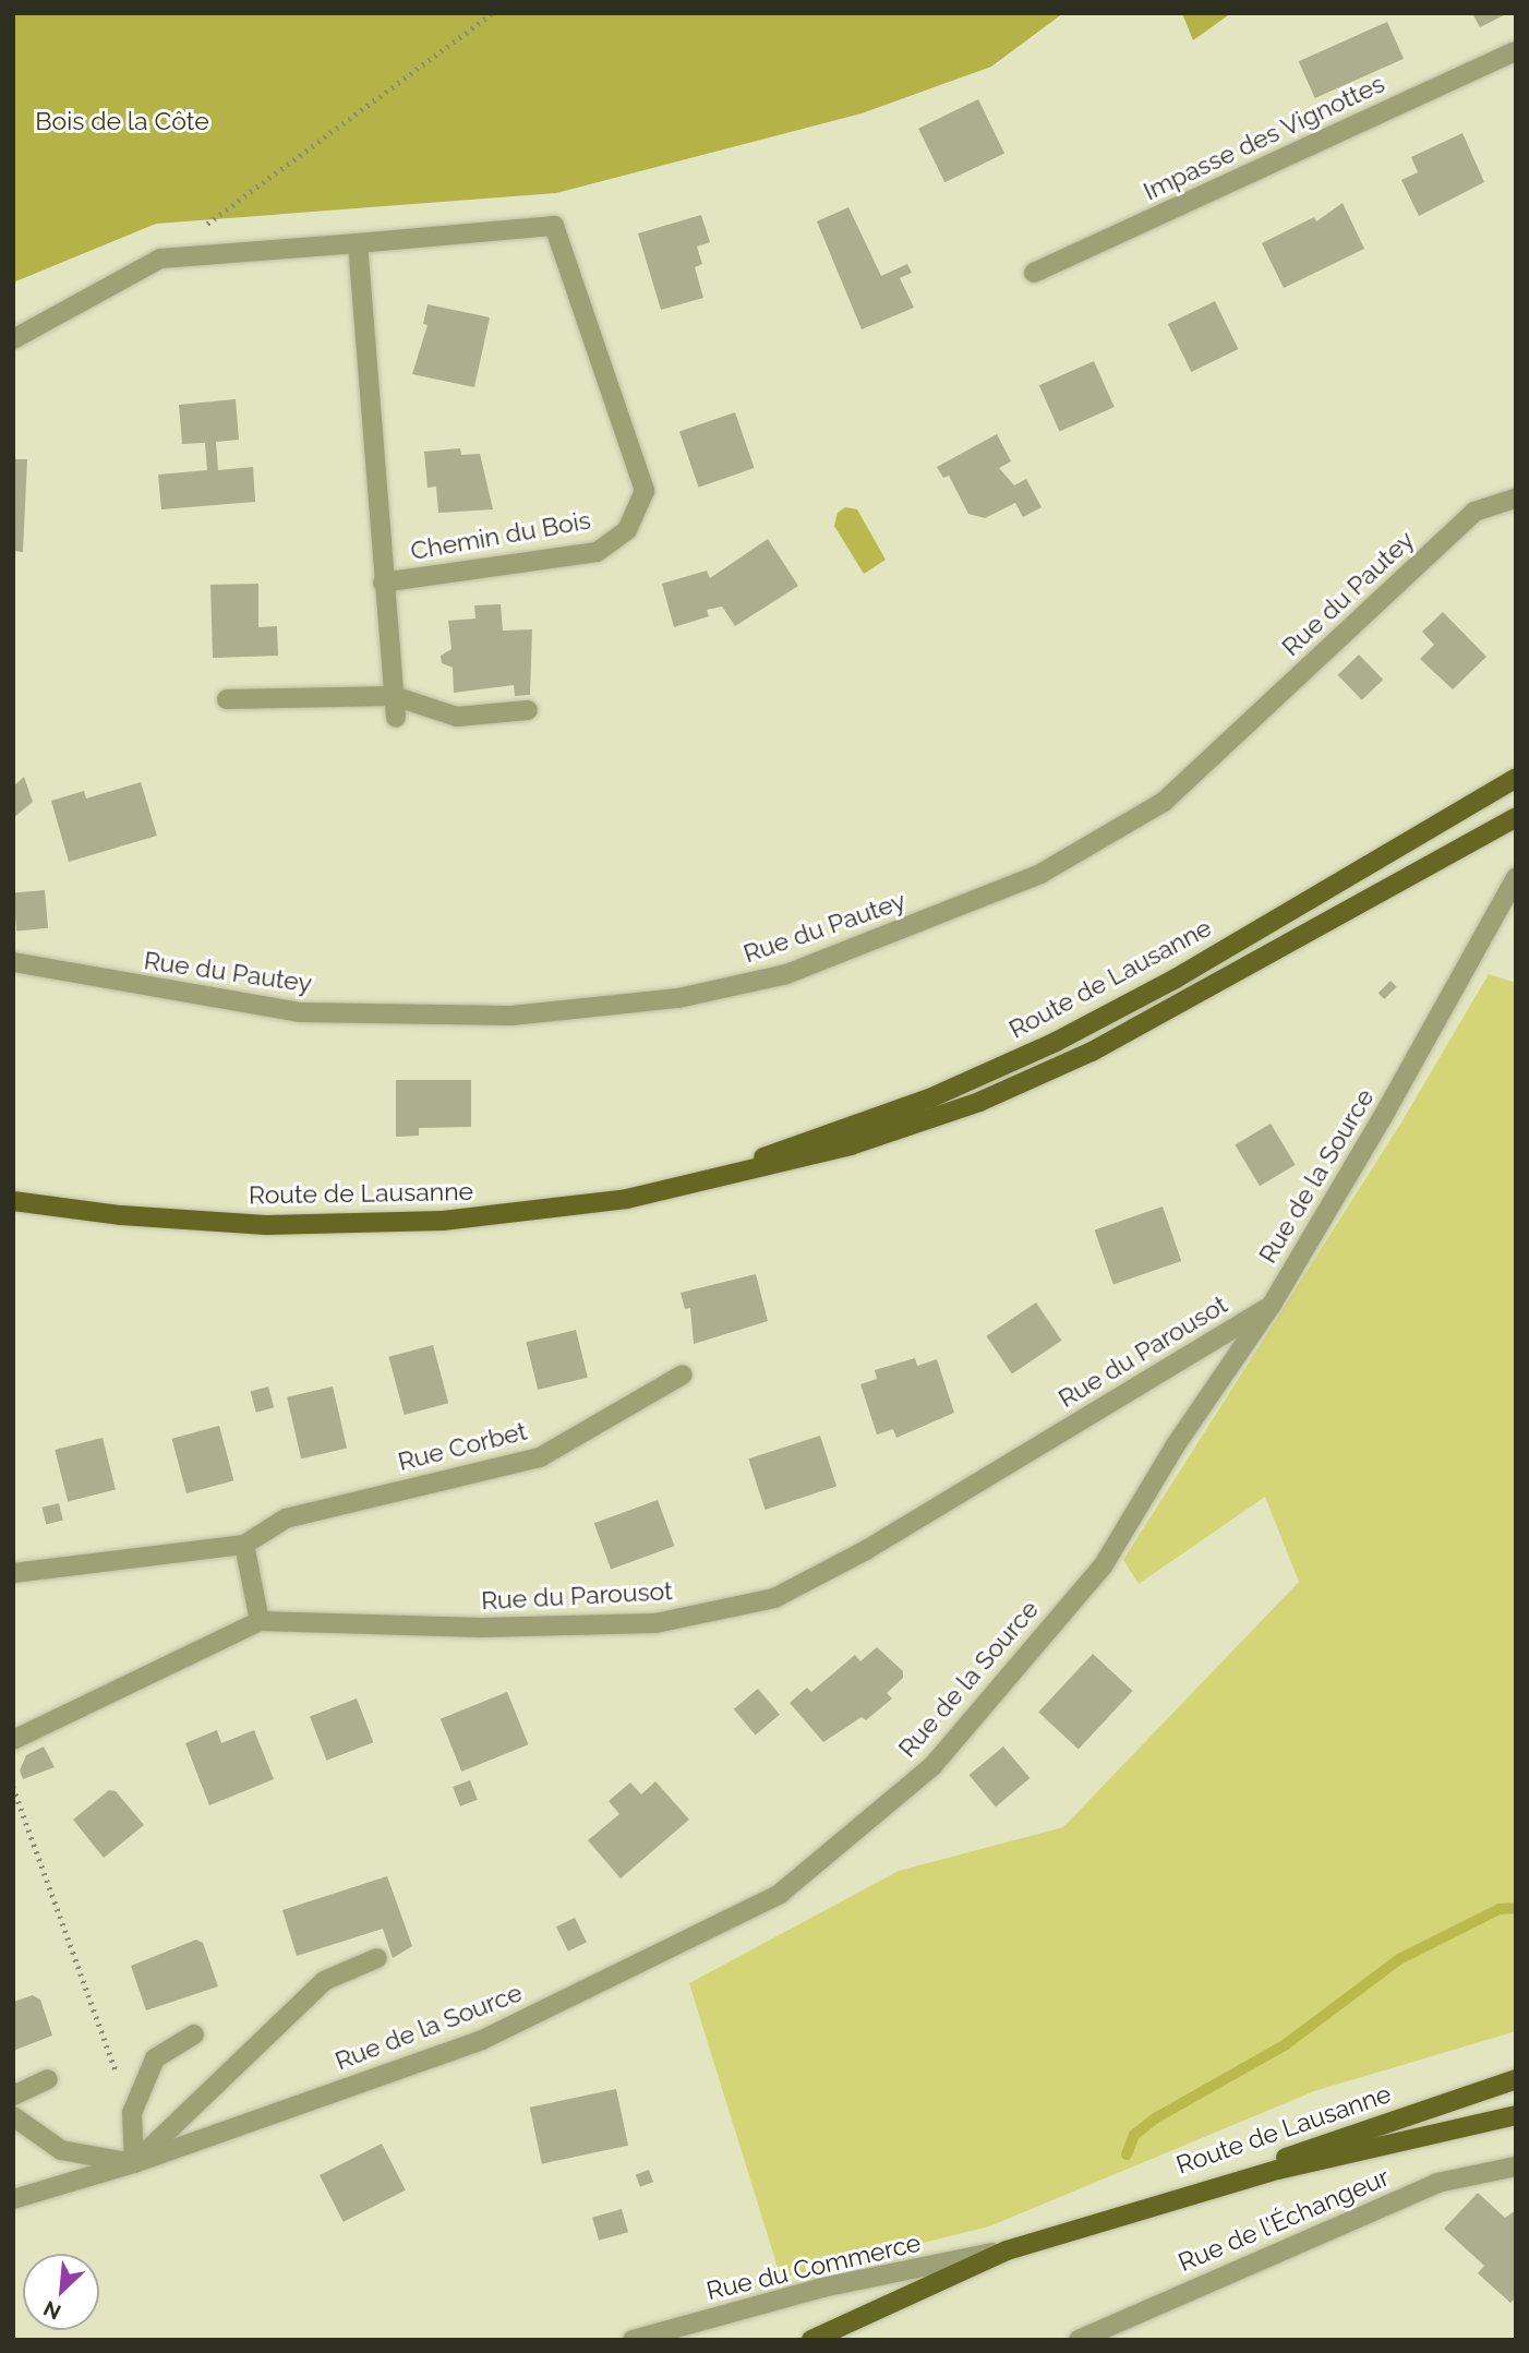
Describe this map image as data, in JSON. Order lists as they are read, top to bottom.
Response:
{
  "streets": {
    "main road": ["Route de Lausanne"],
    "street": [
      "Impasse des Vignottes",
      "Chemin du Bois",
      "Rue du Pautey",
      "Rue de la Source",
      "Rue du Parousot",
      "Rue Corbet",
      "Rue de l'Échangeur",
      "Rue du Commerce"
    ]
  },
  "crossings": [
    ["Route de Lausanne", "Rue du Commerce"],
    ["Rue de la Source", "Rue du Parousot"]
  ],
  "parks": ["Bois de la Côte"],
  "north": "bottom left"
}
